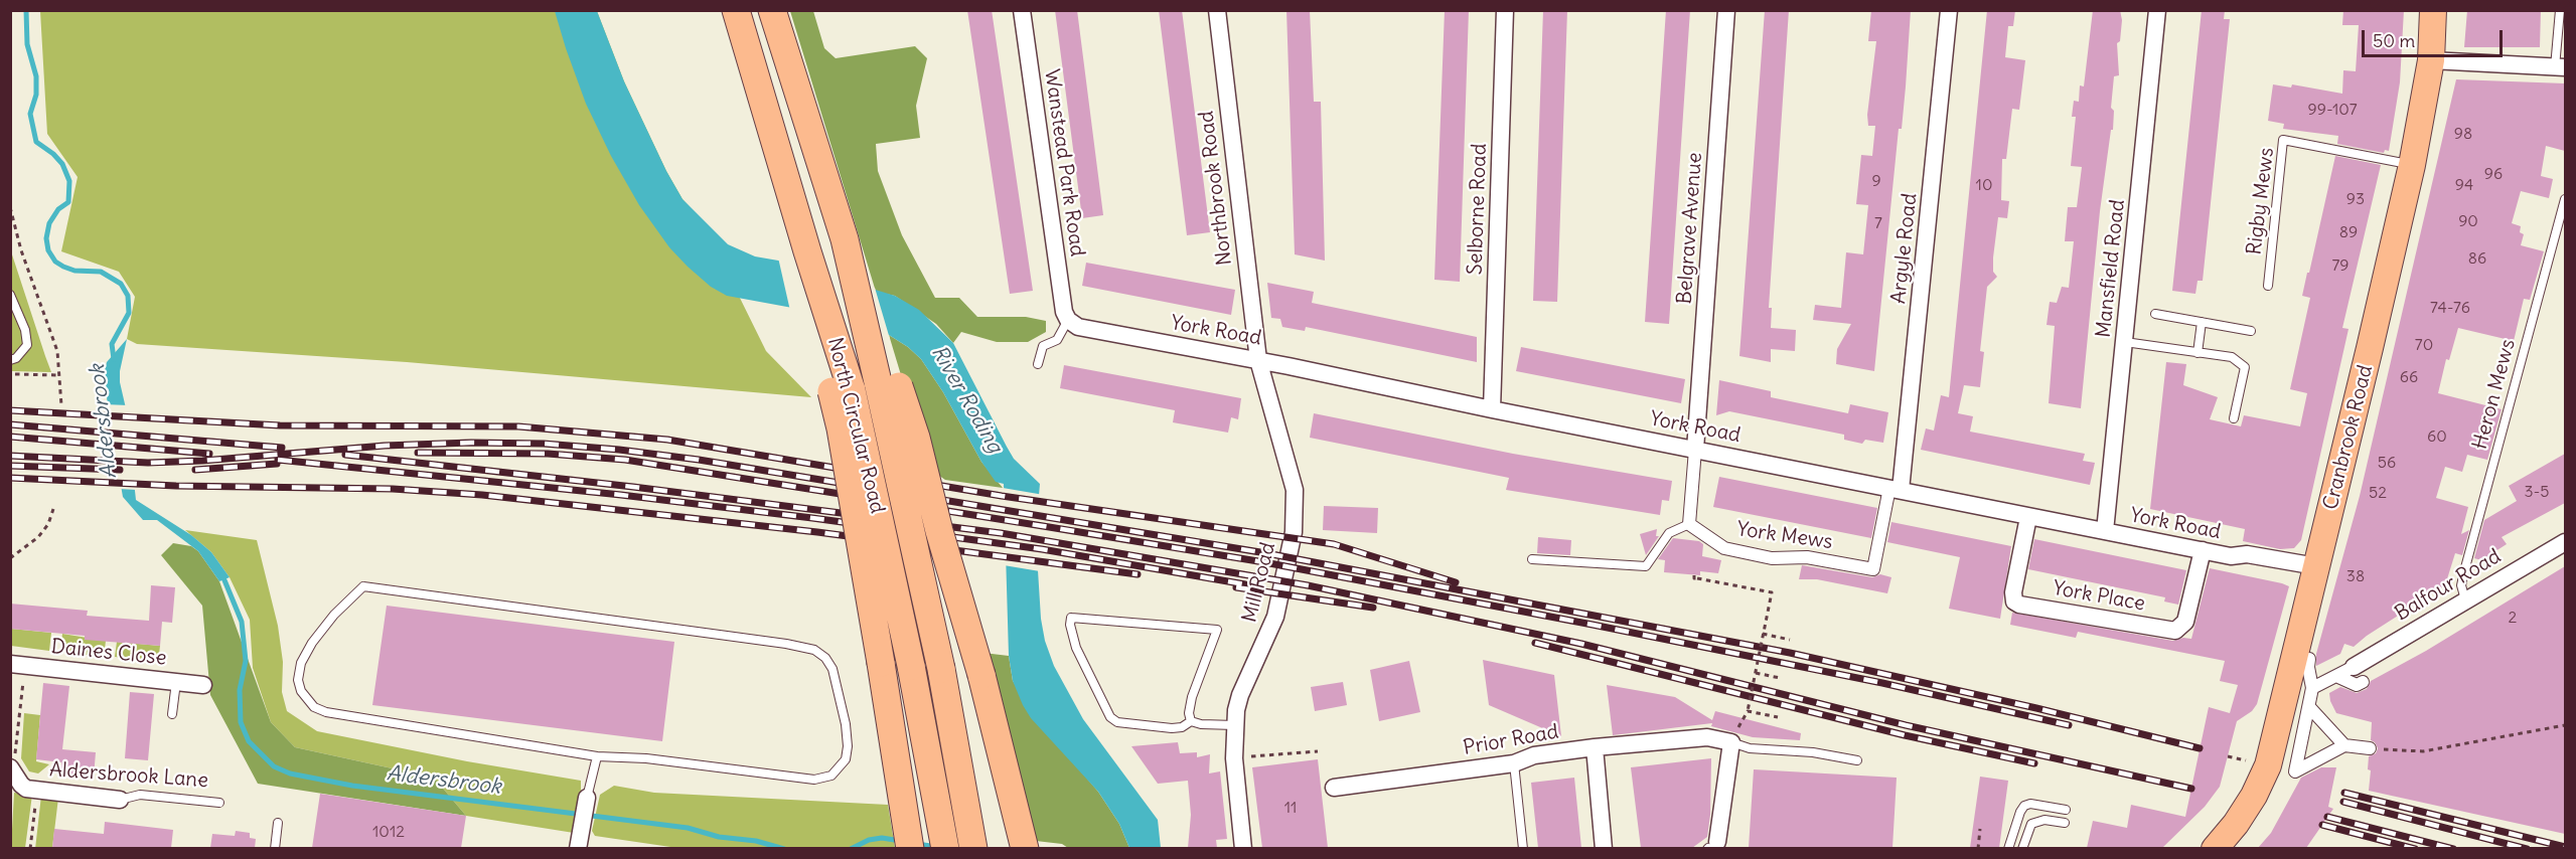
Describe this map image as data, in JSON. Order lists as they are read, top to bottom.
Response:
{
  "streets": {
    "highway": ["North Circular Road"],
    "main road": ["Cranbrook Road"],
    "street": [
      "Wanstead Park Road",
      "Northbrook Road",
      "Selborne Road",
      "Belgrave Avenue",
      "Argyle Road",
      "Mansfield Road",
      "York Road",
      "York Mews",
      "Mill Road",
      "Balfour Road",
      "York Place",
      "Daines Close",
      "Prior Road",
      "Aldersbrook Lane"
    ],
    "lane": ["Rigby Mews", "Heron Mews"]
  },
  "crossings": [
    ["Wanstead Park Road", "York Road"],
    ["Northbrook Road", "York Road"],
    ["Northbrook Road", "Mill Road"],
    ["Rigby Mews", "Cranbrook Road"],
    ["Selborne Road", "York Road"],
    ["Belgrave Avenue", "York Road"],
    ["Argyle Road", "York Road"],
    ["Argyle Road", "York Mews"],
    ["Mansfield Road", "York Road"],
    ["York Road", "Cranbrook Road"],
    ["York Road", "York Mews"],
    ["York Road", "Mill Road"],
    ["York Road", "York Place"],
    ["Heron Mews", "Balfour Road"]
  ],
  "water": ["River Roding", "Aldersbrook"],
  "house_numbers": [
    "99-107",
    "98",
    "96",
    "9",
    "10",
    "94",
    "93",
    "90",
    "7",
    "89",
    "86",
    "79",
    "74-76",
    "70",
    "66",
    "60",
    "56",
    "3-5",
    "52",
    "38",
    "2",
    "11",
    "1012"
  ],
  "scale_bar": "50 m"
}
